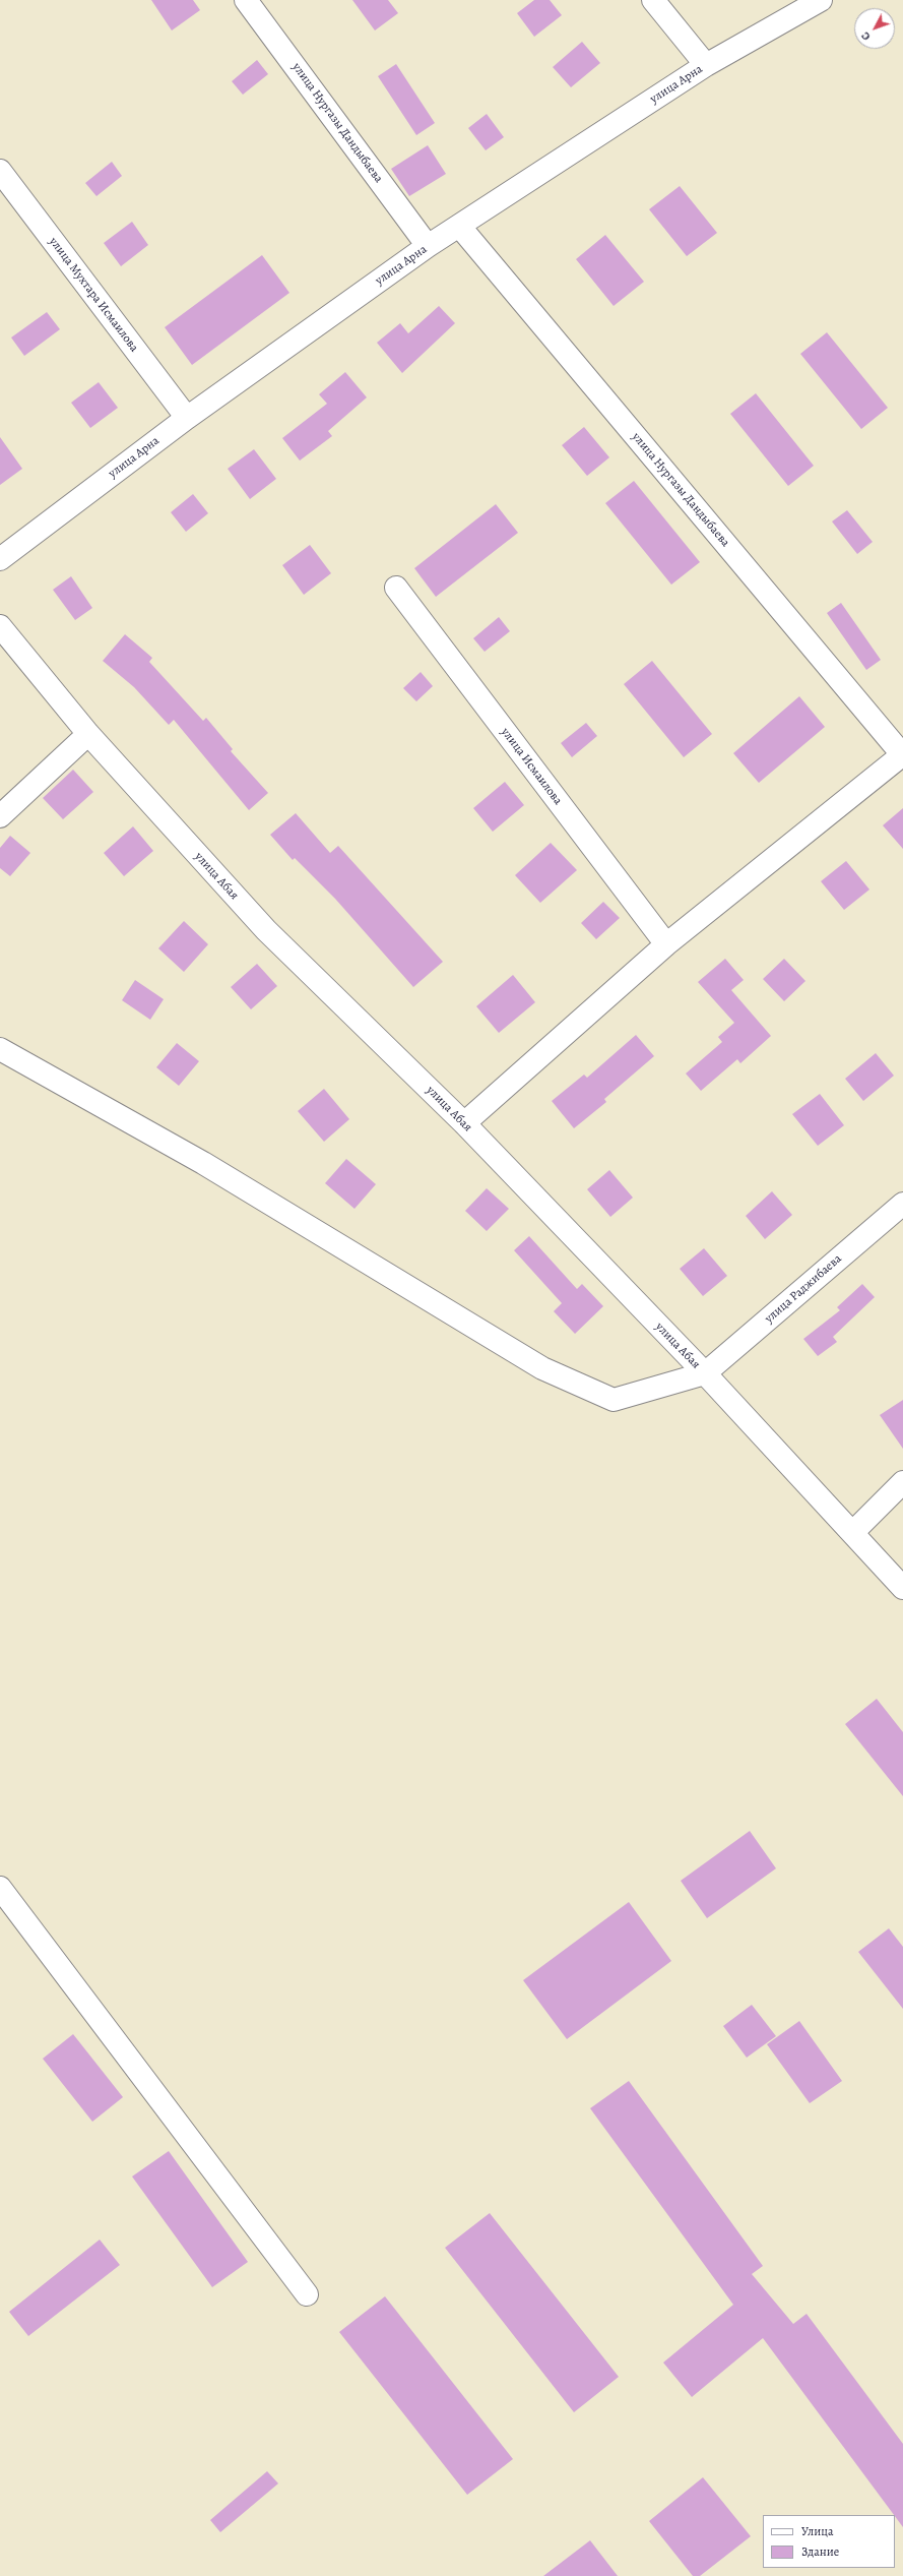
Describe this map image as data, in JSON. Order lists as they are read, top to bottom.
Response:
{
  "streets": {
    "street": [
      "улица Арна",
      "улица Нургазы Дандыбаева",
      "улица Мухтара Исмаилова",
      "улица Исмаилова",
      "улица Абая",
      "улица Раджибаева"
    ]
  },
  "crossings": [
    ["улица Арна", "улица Нургазы Дандыбаева"],
    ["улица Арна", "улица Мухтара Исмаилова"],
    ["улица Абая", "улица Раджибаева"]
  ],
  "legend": ["Улица", "Здание"],
  "north": "bottom left"
}
